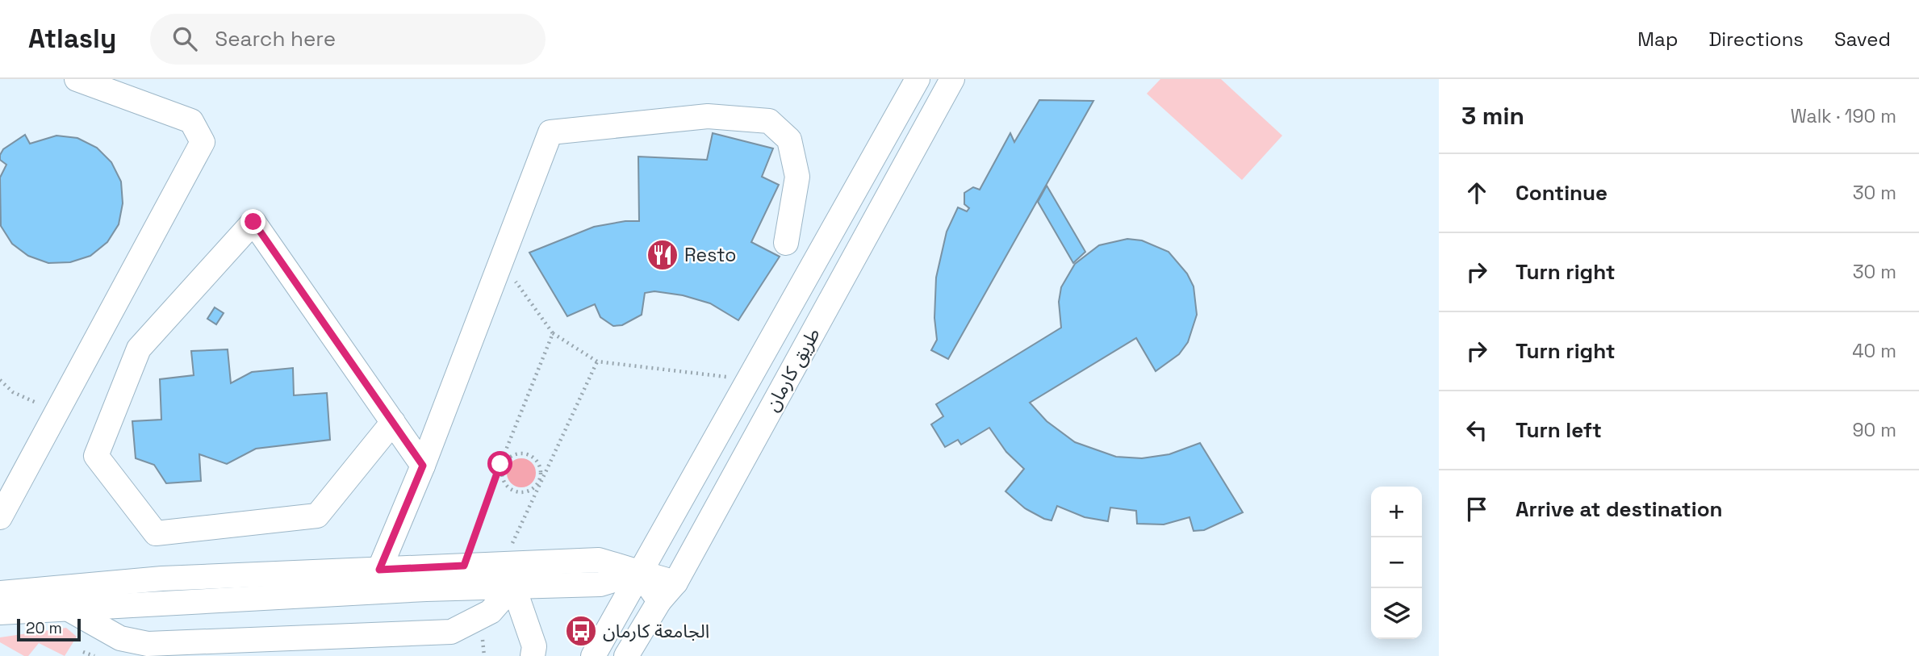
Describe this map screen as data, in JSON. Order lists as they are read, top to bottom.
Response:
{
  "streets": {
    "street": ["طريق كارمان"]
  },
  "places": {
    "restaurant": ["Resto"],
    "bus stop": ["الجامعة كارمان"]
  },
  "scale_bar": "20 m",
  "page": {
    "header": "Atlasly",
    "search": "Search here",
    "nav": ["Map", "Directions", "Saved"],
    "heading": ["3 min", "Walk · 190 m"],
    "list": [
      ["Continue", "30 m"],
      ["Turn right", "30 m"],
      ["Turn right", "40 m"],
      ["Turn left", "90 m"],
      "Arrive at destination"
    ],
    "map_buttons": ["+", "−"],
    "scale": "20 m"
  }
}
